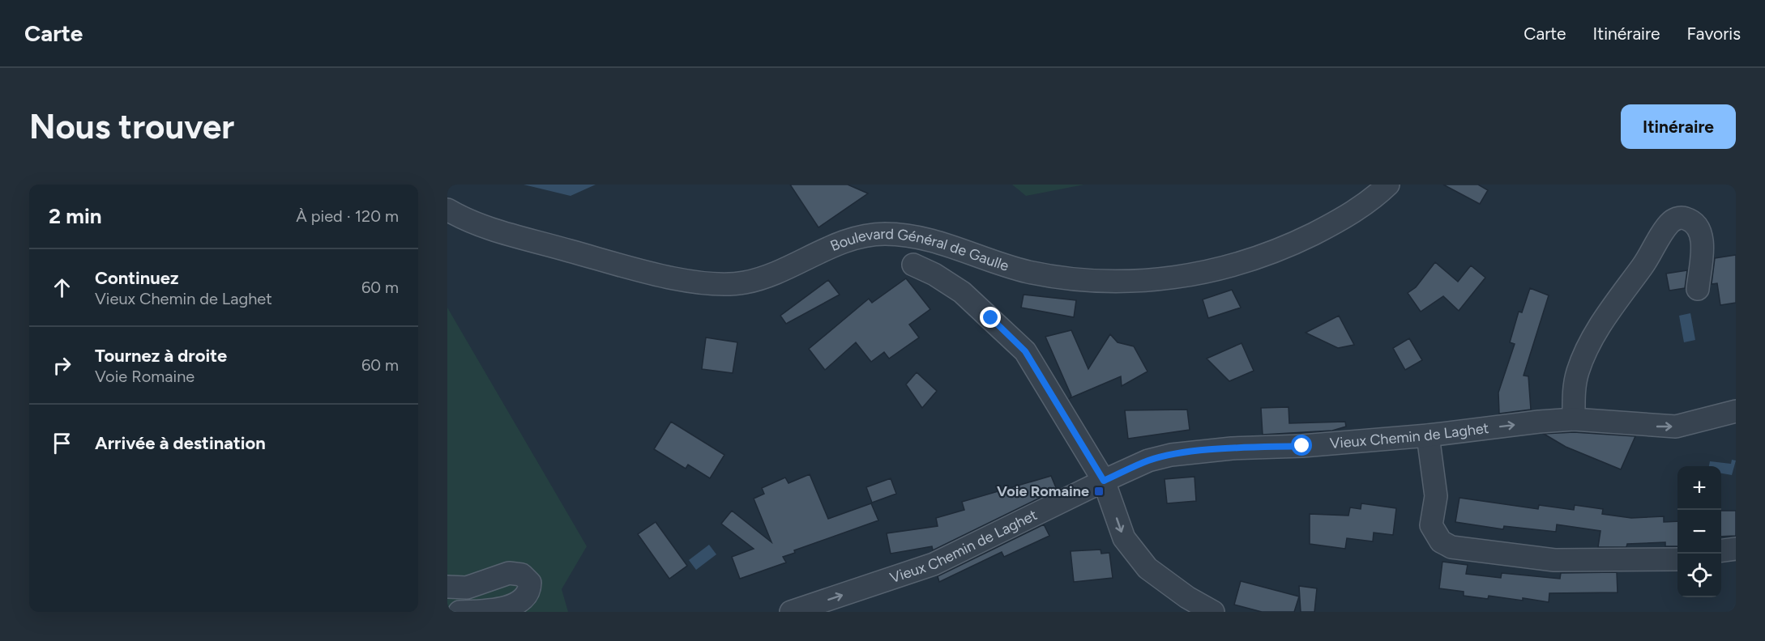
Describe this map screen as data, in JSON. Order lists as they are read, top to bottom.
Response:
{
  "streets": {
    "street": ["Boulevard Général de Gaulle", "Vieux Chemin de Laghet"]
  },
  "one_way": ["Vieux Chemin de Laghet"],
  "places": {
    "transit": ["Voie Romaine"]
  },
  "page": {
    "header": "Carte",
    "nav": ["Carte", "Itinéraire", "Favoris"],
    "buttons": "Itinéraire",
    "title": "Nous trouver",
    "heading": ["2 min", "À pied · 120 m"],
    "list": [
      ["Continuez", "Vieux Chemin de Laghet", "60 m"],
      ["Tournez à droite", "Voie Romaine", "60 m"],
      "Arrivée à destination"
    ],
    "map_buttons": ["+", "−"]
  }
}
